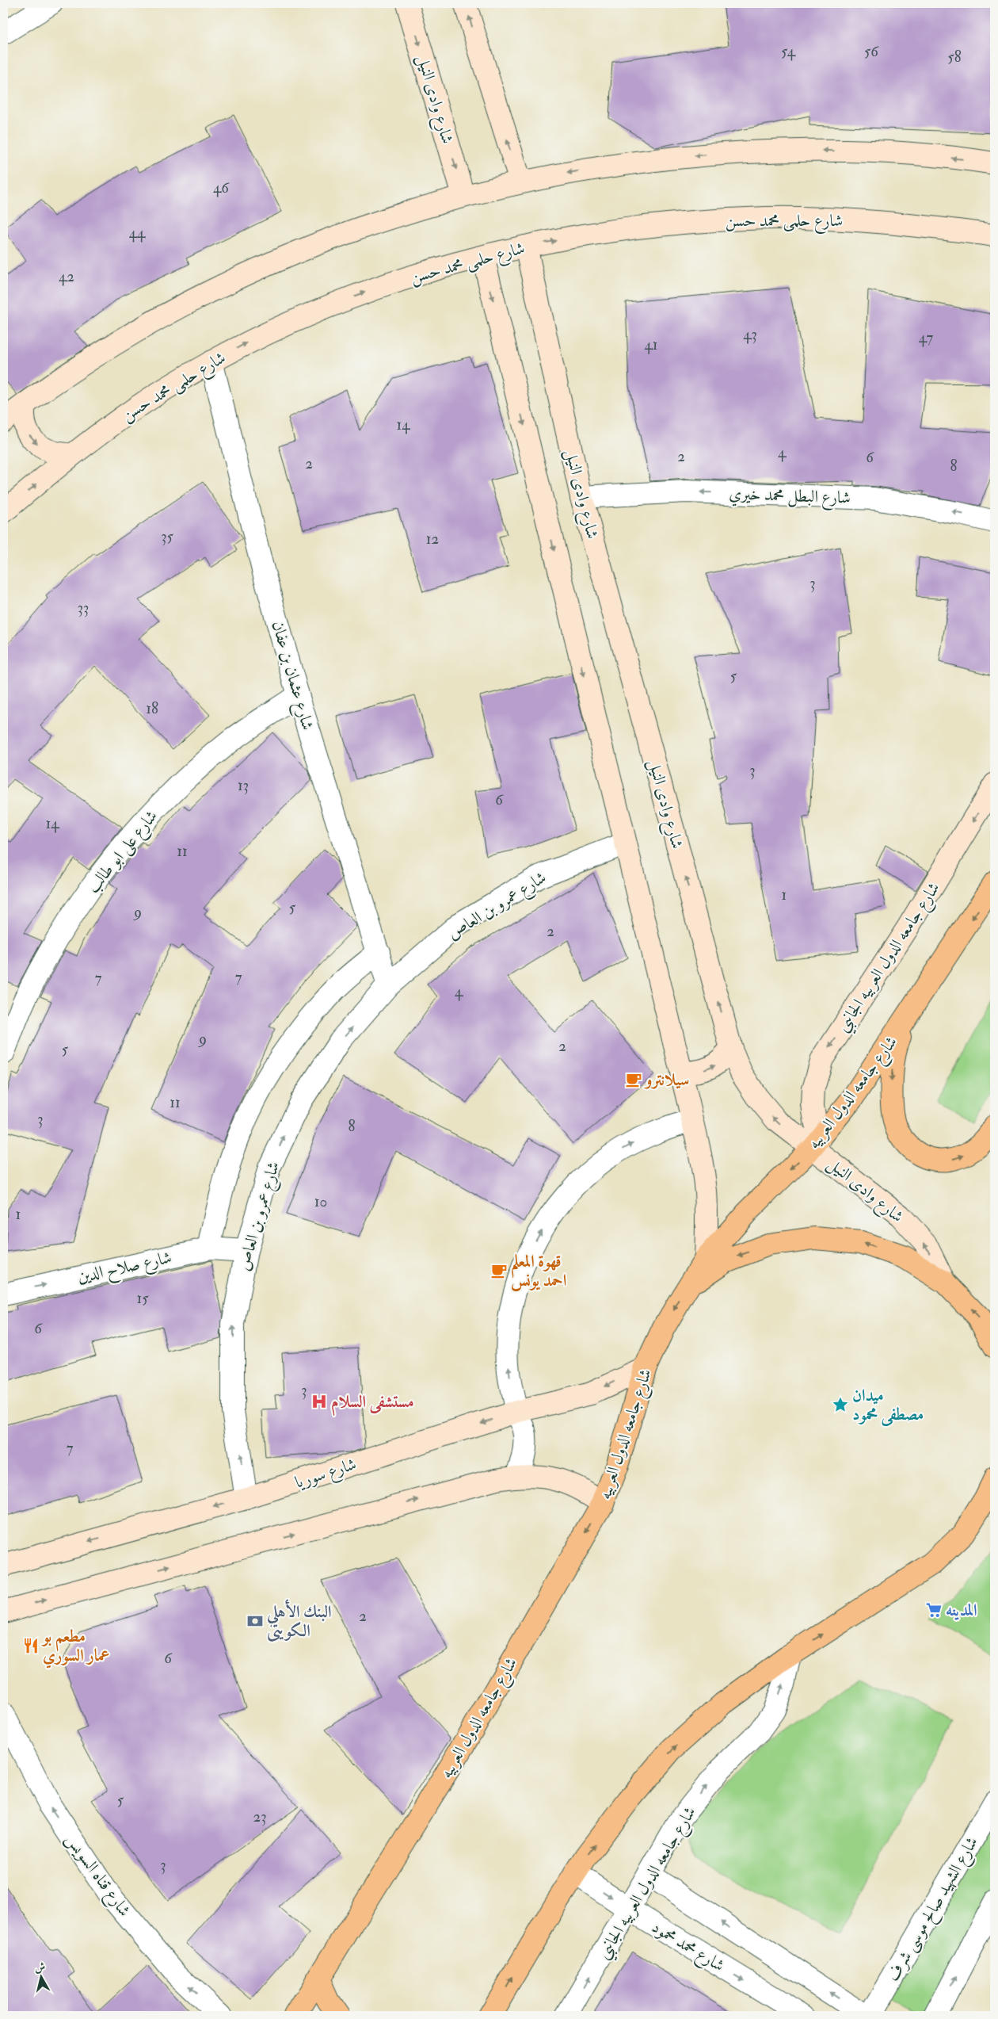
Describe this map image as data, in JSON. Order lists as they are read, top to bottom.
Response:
{
  "streets": {
    "main road": ["شارع جامعه الدول العربيه"],
    "street": [
      "شارع وادى النيل",
      "شارع حلمى محمد حسن",
      "شارع البطل محمد خيري",
      "شارع عثمان بن عفان",
      "شارع على ابو طالب",
      "شارع عمرو بن العاص",
      "شارع جامعه الدول العربيه الجانبي",
      "شارع صلاح الدين",
      "شارع سوريا",
      "شارع قناه السويس",
      "شارع الشهيد صالح موسى شرف",
      "شارع محمد محمود"
    ]
  },
  "crossings": [
    ["شارع وادى النيل", "شارع حلمى محمد حسن"],
    ["شارع وادى النيل", "شارع البطل محمد خيري"],
    ["شارع وادى النيل", "شارع جامعه الدول العربيه الجانبي"],
    ["شارع وادى النيل", "شارع جامعه الدول العربيه"],
    ["شارع حلمى محمد حسن", "شارع عثمان بن عفان"],
    ["شارع عثمان بن عفان", "شارع على ابو طالب"],
    ["شارع عثمان بن عفان", "شارع عمرو بن العاص"],
    ["شارع عمرو بن العاص", "شارع صلاح الدين"],
    ["شارع عمرو بن العاص", "شارع سوريا"],
    ["شارع جامعه الدول العربيه الجانبي", "شارع جامعه الدول العربيه"],
    ["شارع جامعه الدول العربيه الجانبي", "شارع محمد محمود"],
    ["شارع جامعه الدول العربيه", "شارع سوريا"]
  ],
  "one_way": ["شارع البطل محمد خيري", "شارع صلاح الدين", "شارع قناه السويس"],
  "places": {
    "cafe": ["سيلانترو", "قهوة المعلم احمد يونس"],
    "hospital": ["مستشفى السلام"],
    "place": ["ميدان مصطفى محمود"],
    "supermarket": ["المدينه"],
    "bank": ["البنك الأهلي الكويتى"],
    "restaurant": ["مطعم بو عمار السوري"]
  },
  "house_numbers": [
    "54",
    "56",
    "58",
    "46",
    "44",
    "42",
    "43",
    "47",
    "41",
    "14",
    "4",
    "2",
    "6",
    "2",
    "8",
    "35",
    "12",
    "3",
    "33",
    "5",
    "18",
    "3",
    "13",
    "6",
    "14",
    "11",
    "1",
    "5",
    "9",
    "2",
    "7",
    "7",
    "4",
    "9",
    "2",
    "5",
    "11",
    "3",
    "8",
    "10",
    "1",
    "15",
    "6",
    "3",
    "7",
    "2",
    "6",
    "5",
    "23",
    "3"
  ],
  "north": "top"
}
